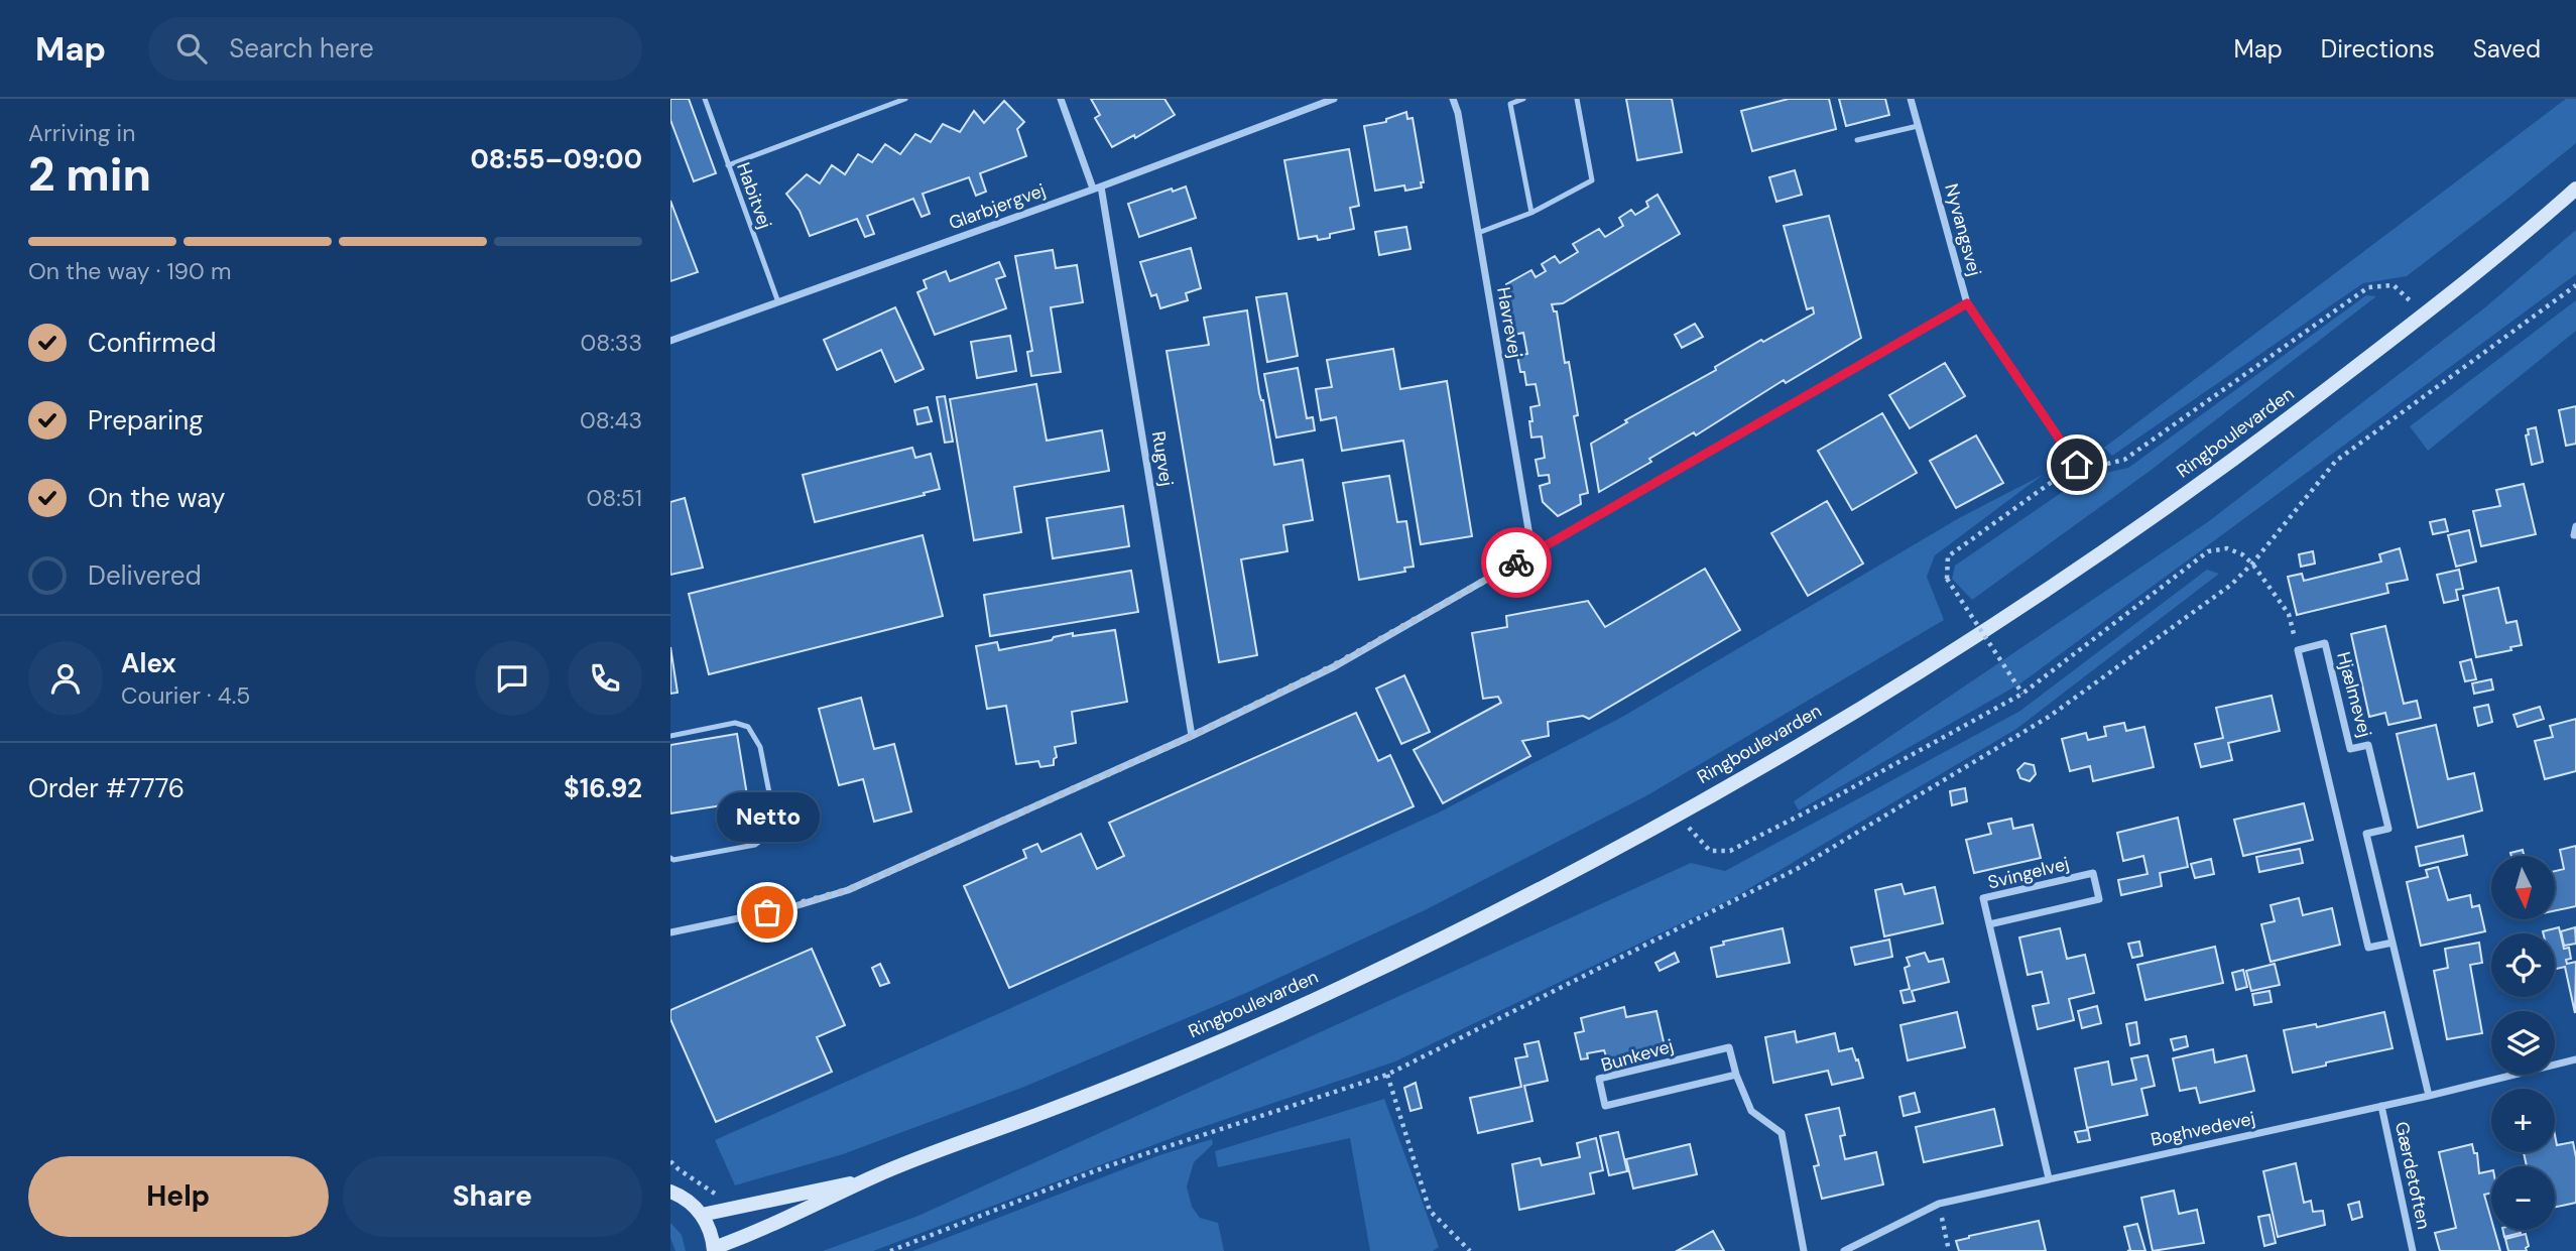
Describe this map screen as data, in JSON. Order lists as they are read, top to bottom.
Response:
{
  "streets": {
    "main road": ["Ringboulevarden"],
    "street": [
      "Glarbjergvej",
      "Nyvangsvej",
      "Havrevej",
      "Rugvej",
      "Hjælmevej",
      "Svingelvej",
      "Bunkevej",
      "Boghvedevej",
      "Gærdetoften"
    ],
    "lane": ["Habitvej"]
  },
  "crossings": [
    ["Habitvej", "Glarbjergvej"],
    ["Glarbjergvej", "Rugvej"],
    ["Hjælmevej", "Boghvedevej"],
    ["Svingelvej", "Boghvedevej"],
    ["Boghvedevej", "Gærdetoften"]
  ],
  "places": ["Netto"],
  "north": "bottom",
  "page": {
    "header": "Map",
    "search": "Search here",
    "nav": ["Map", "Directions", "Saved"],
    "heading": ["2 min", "Arriving in", "08:55–09:00"],
    "panel": [
      "Alex",
      "Courier · 4.5",
      "Order #7776",
      "$16.92"
    ],
    "bar": "On the way · 190 m",
    "list": [
      ["Confirmed", "08:33"],
      ["Preparing", "08:43"],
      ["On the way", "08:51"],
      "Delivered"
    ],
    "bubble": "Netto",
    "map_buttons": ["+", "−"],
    "buttons": ["Help", "Share"]
  }
}
